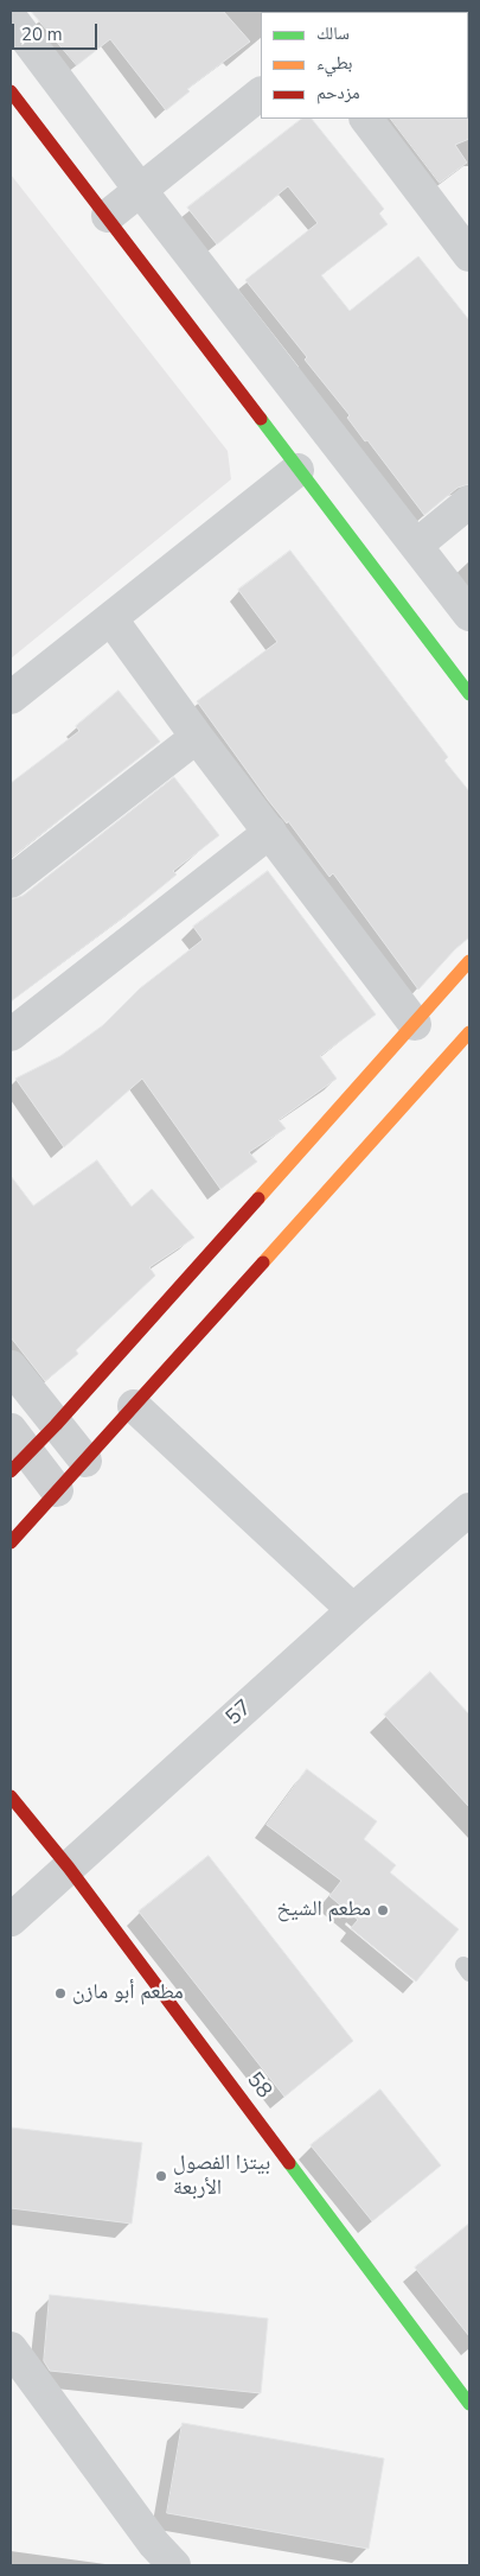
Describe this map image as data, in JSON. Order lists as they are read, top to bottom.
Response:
{
  "streets": {
    "street": ["57", "58"]
  },
  "crossings": [
    ["57", "58"]
  ],
  "places": ["مطعم الشيخ", "مطعم أبو مازن", "بيتزا الفصول الأربعة"],
  "legend": ["سالك", "بطيء", "مزدحم"],
  "scale_bar": "20 m"
}
